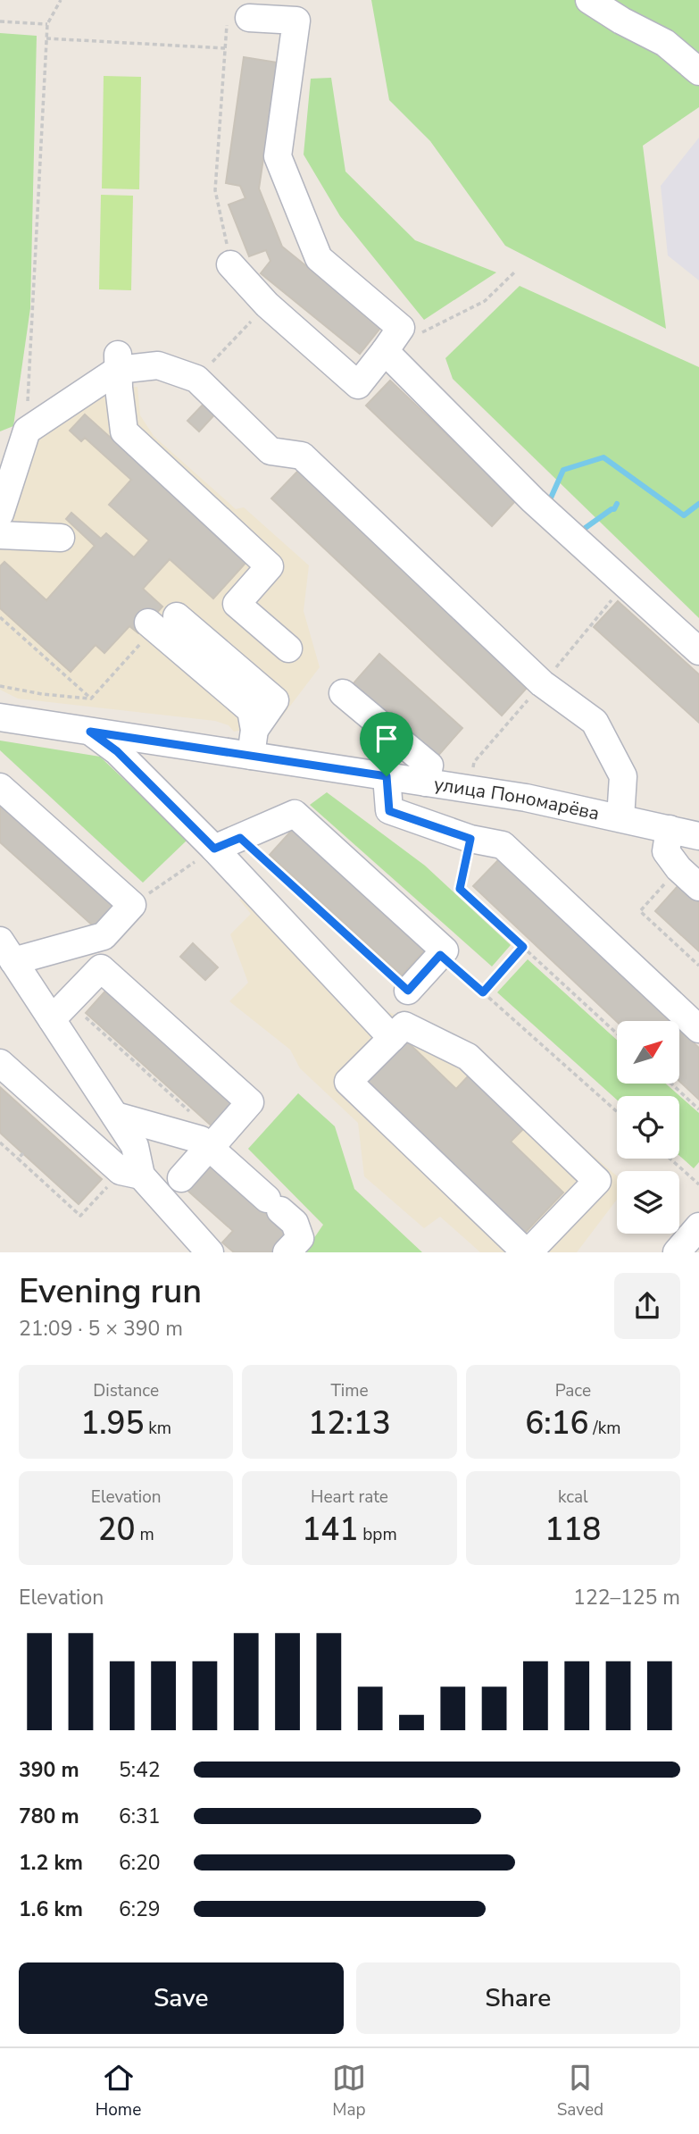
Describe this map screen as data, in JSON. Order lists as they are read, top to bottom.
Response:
{
  "streets": {
    "street": ["улица Пономарёва"]
  },
  "north": "top right",
  "page": {
    "heading": ["Evening run", "21:09 · 5 × 390 m"],
    "stats": [
      ["Distance", "1.95 km"],
      ["Time", "12:13"],
      ["Pace", "6:16 /km"],
      ["Elevation", "20 m"],
      ["Heart rate", "141 bpm"],
      ["kcal", "118"]
    ],
    "chart": ["Elevation", "122–125 m"],
    "list": [
      {
        "name": "390 m",
        "note": "5:42"
      },
      {
        "name": "780 m",
        "note": "6:31"
      },
      {
        "name": "1.2 km",
        "note": "6:20"
      },
      {
        "name": "1.6 km",
        "note": "6:29"
      }
    ],
    "buttons": ["Save", "Share"],
    "tabs": ["Home", "Map", "Saved"]
  }
}
